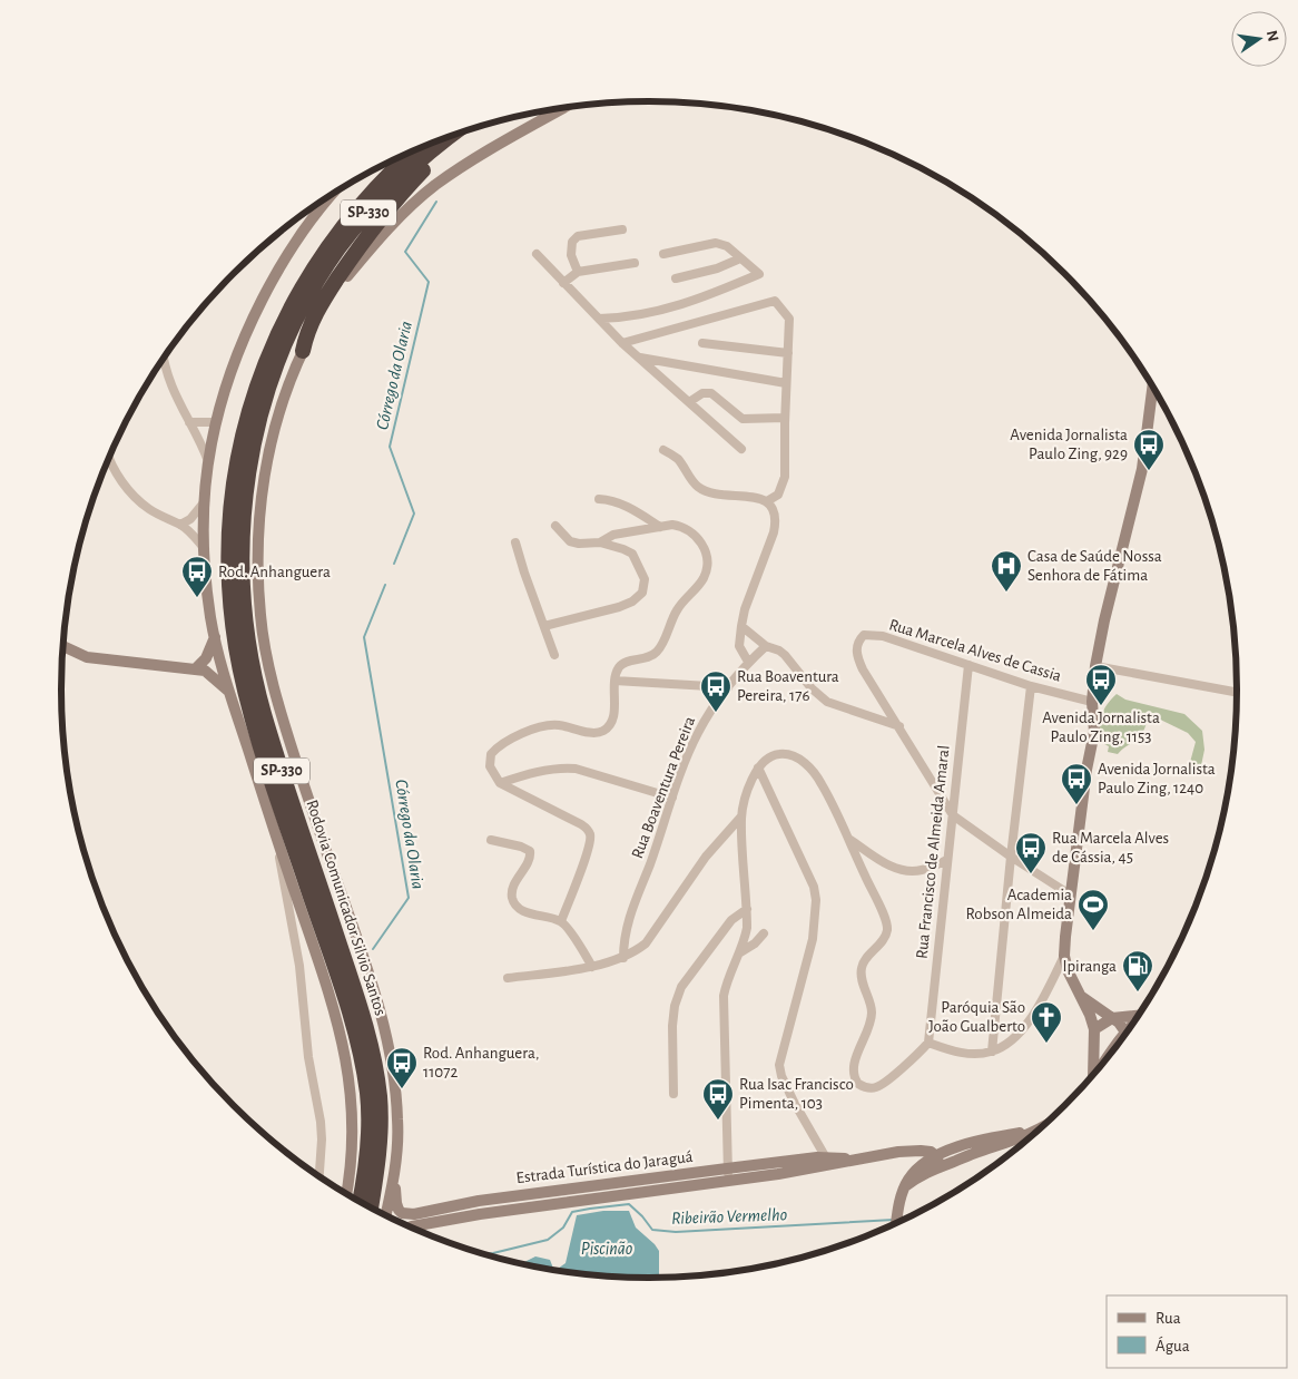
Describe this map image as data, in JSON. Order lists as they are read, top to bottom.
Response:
{
  "streets": {
    "highway": ["SP-330", "Rodovia Comunicador Silvio Santos"],
    "main road": ["Estrada Turística do Jaraguá"],
    "street": ["Rua Marcela Alves de Cassia", "Rua Boaventura Pereira", "Rua Francisco de Almeida Amaral"]
  },
  "crossings": [
    ["Rua Marcela Alves de Cassia", "Rua Francisco de Almeida Amaral"]
  ],
  "water": ["Córrego da Olaria", "Ribeirão Vermelho", "Piscinão"],
  "places": {
    "bus stop": [
      "Avenida Jornalista Paulo Zing, 929",
      "Rod. Anhanguera",
      "Avenida Jornalista Paulo Zing, 1153",
      "Rua Boaventura Pereira, 176",
      "Avenida Jornalista Paulo Zing, 1240",
      "Rua Marcela Alves de Cássia, 45",
      "Rod. Anhanguera, 11072",
      "Rua Isac Francisco Pimenta, 103"
    ],
    "hospital": ["Casa de Saúde Nossa Senhora de Fátima"],
    "sports": ["Academia Robson Almeida"],
    "fuel station": ["Ipiranga"],
    "church": ["Paróquia São João Gualberto"]
  },
  "legend": ["Rua", "Água"],
  "north": "right"
}
